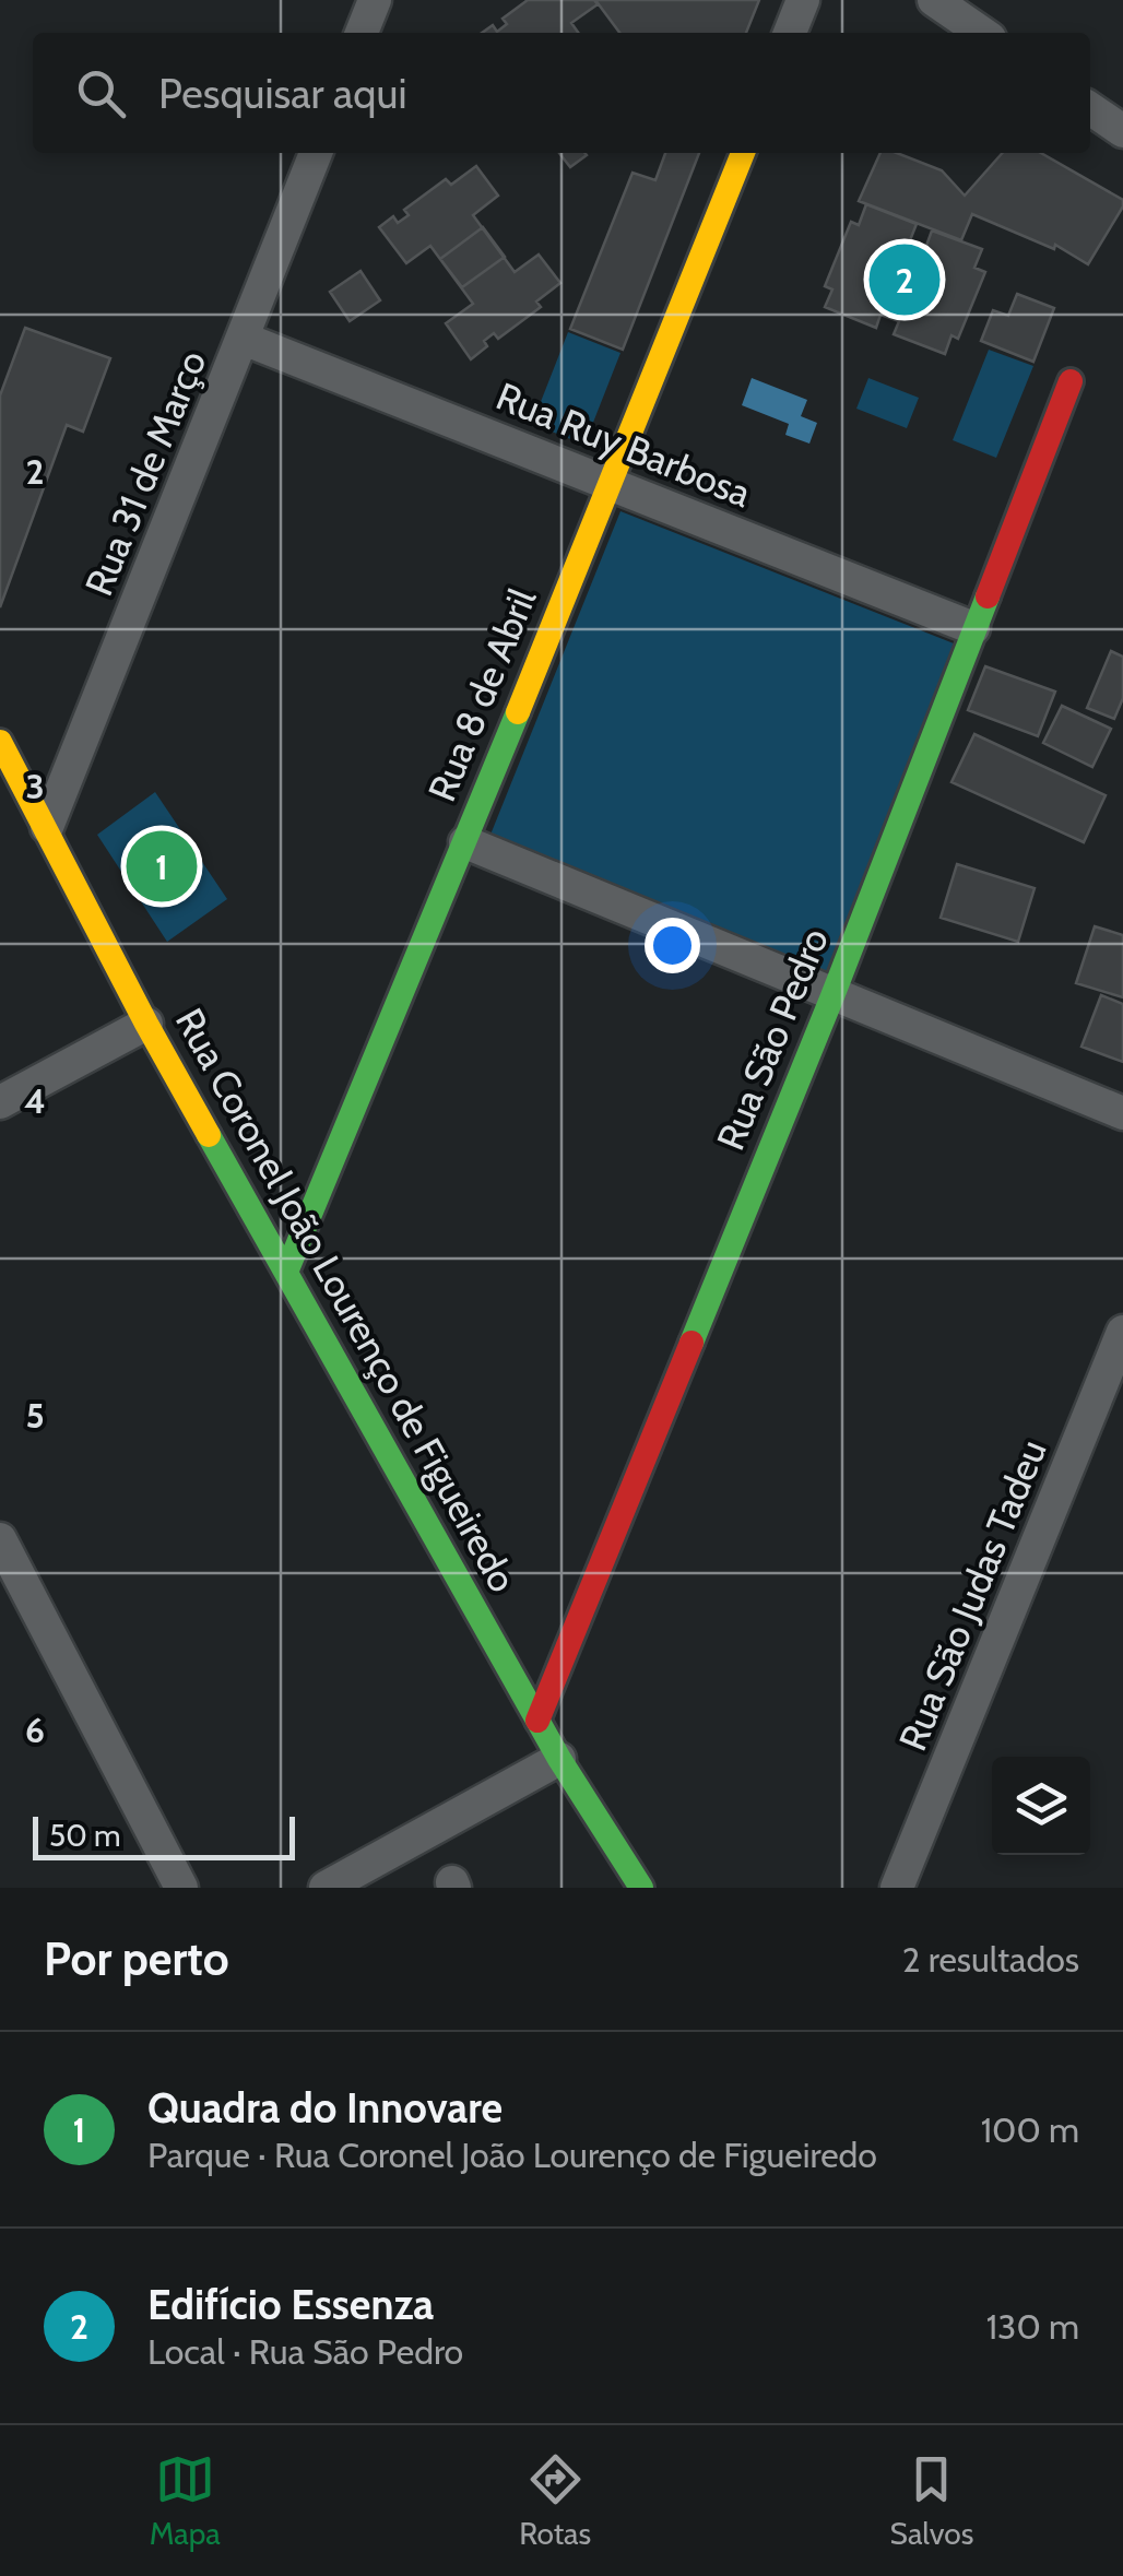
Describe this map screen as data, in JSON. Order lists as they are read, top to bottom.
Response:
{
  "streets": {
    "street": [
      "Rua Ruy Barbosa",
      "Rua 31 de Março",
      "Rua 8 de Abril",
      "Rua São Pedro",
      "Rua Coronel João Lourenço de Figueiredo",
      "Rua São Judas Tadeu"
    ]
  },
  "crossings": [
    ["Rua Ruy Barbosa", "Rua 31 de Março"],
    ["Rua Ruy Barbosa", "Rua 8 de Abril"],
    ["Rua Ruy Barbosa", "Rua São Pedro"],
    ["Rua 31 de Março", "Rua Coronel João Lourenço de Figueiredo"],
    ["Rua 8 de Abril", "Rua Coronel João Lourenço de Figueiredo"],
    ["Rua São Pedro", "Rua Coronel João Lourenço de Figueiredo"]
  ],
  "scale_bar": "50 m",
  "page": {
    "search": "Pesquisar aqui",
    "pins": ["2", "1"],
    "scale": "50 m",
    "heading": ["Por perto", "2 resultados"],
    "list": [
      {
        "mark": "1",
        "name": "Quadra do Innovare",
        "note": "Parque · Rua Coronel João Lourenço de Figueiredo",
        "value": "100 m"
      },
      {
        "mark": "2",
        "name": "Edifício Essenza",
        "note": "Local · Rua São Pedro",
        "value": "130 m"
      }
    ],
    "nav": ["Mapa", "Rotas", "Salvos"]
  },
  "grid": {
    "rows": [
      "2",
      "3",
      "4",
      "5",
      "6"
    ]
  }
}
